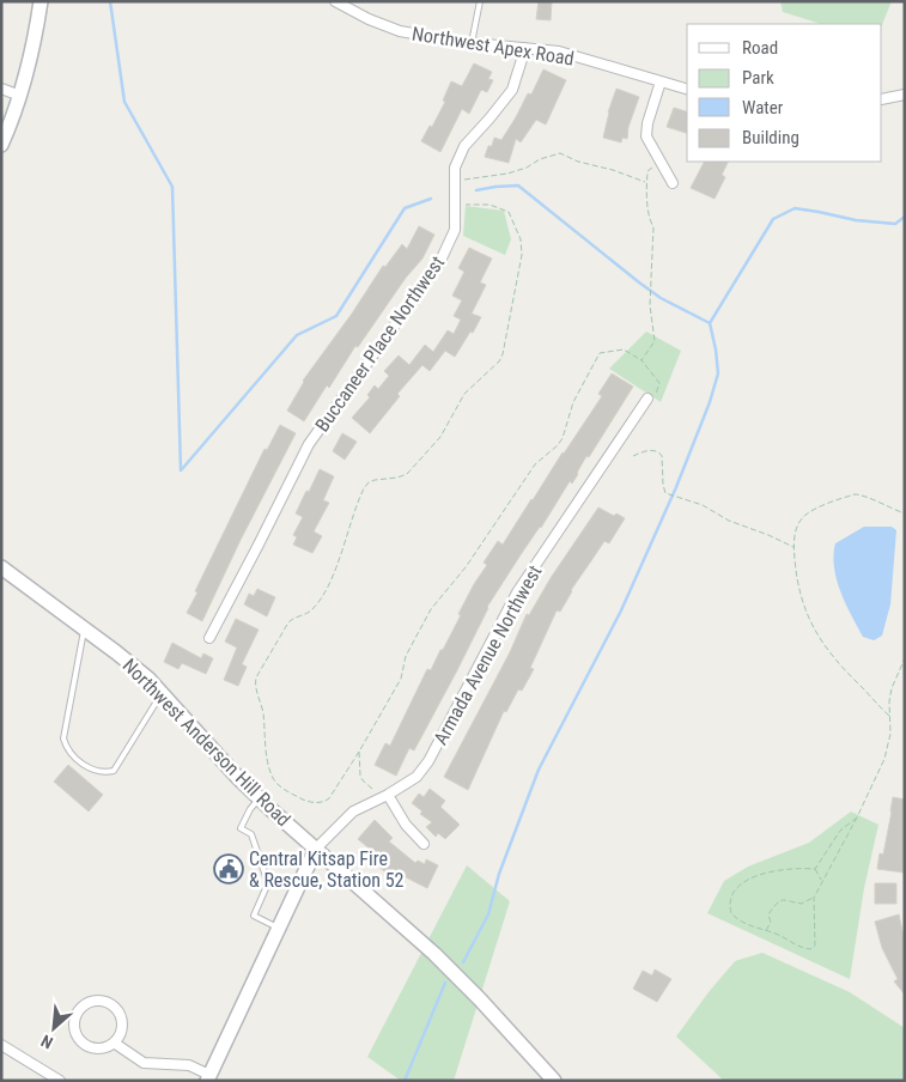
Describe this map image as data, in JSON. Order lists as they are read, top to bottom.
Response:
{
  "streets": {
    "main road": ["Northwest Anderson Hill Road"],
    "street": ["Northwest Apex Road", "Buccaneer Place Northwest", "Armada Avenue Northwest"]
  },
  "crossings": [
    ["Northwest Apex Road", "Buccaneer Place Northwest"],
    ["Armada Avenue Northwest", "Northwest Anderson Hill Road"]
  ],
  "places": {
    "public building": ["Central Kitsap Fire & Rescue, Station 52"]
  },
  "legend": [
    "Road",
    "Park",
    "Water",
    "Building"
  ],
  "north": "bottom left"
}
